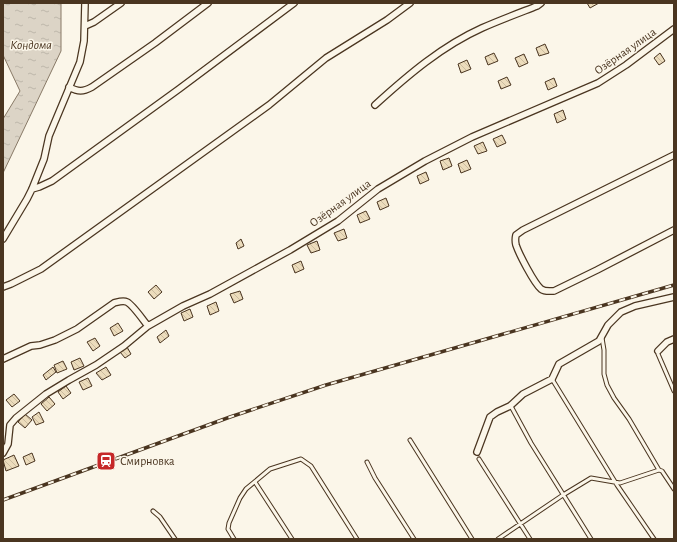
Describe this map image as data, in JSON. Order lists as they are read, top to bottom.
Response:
{
  "streets": {
    "street": ["Озёрная улица"]
  },
  "water": ["Кондома"],
  "places": {
    "station": ["Смирновка"]
  }
}
